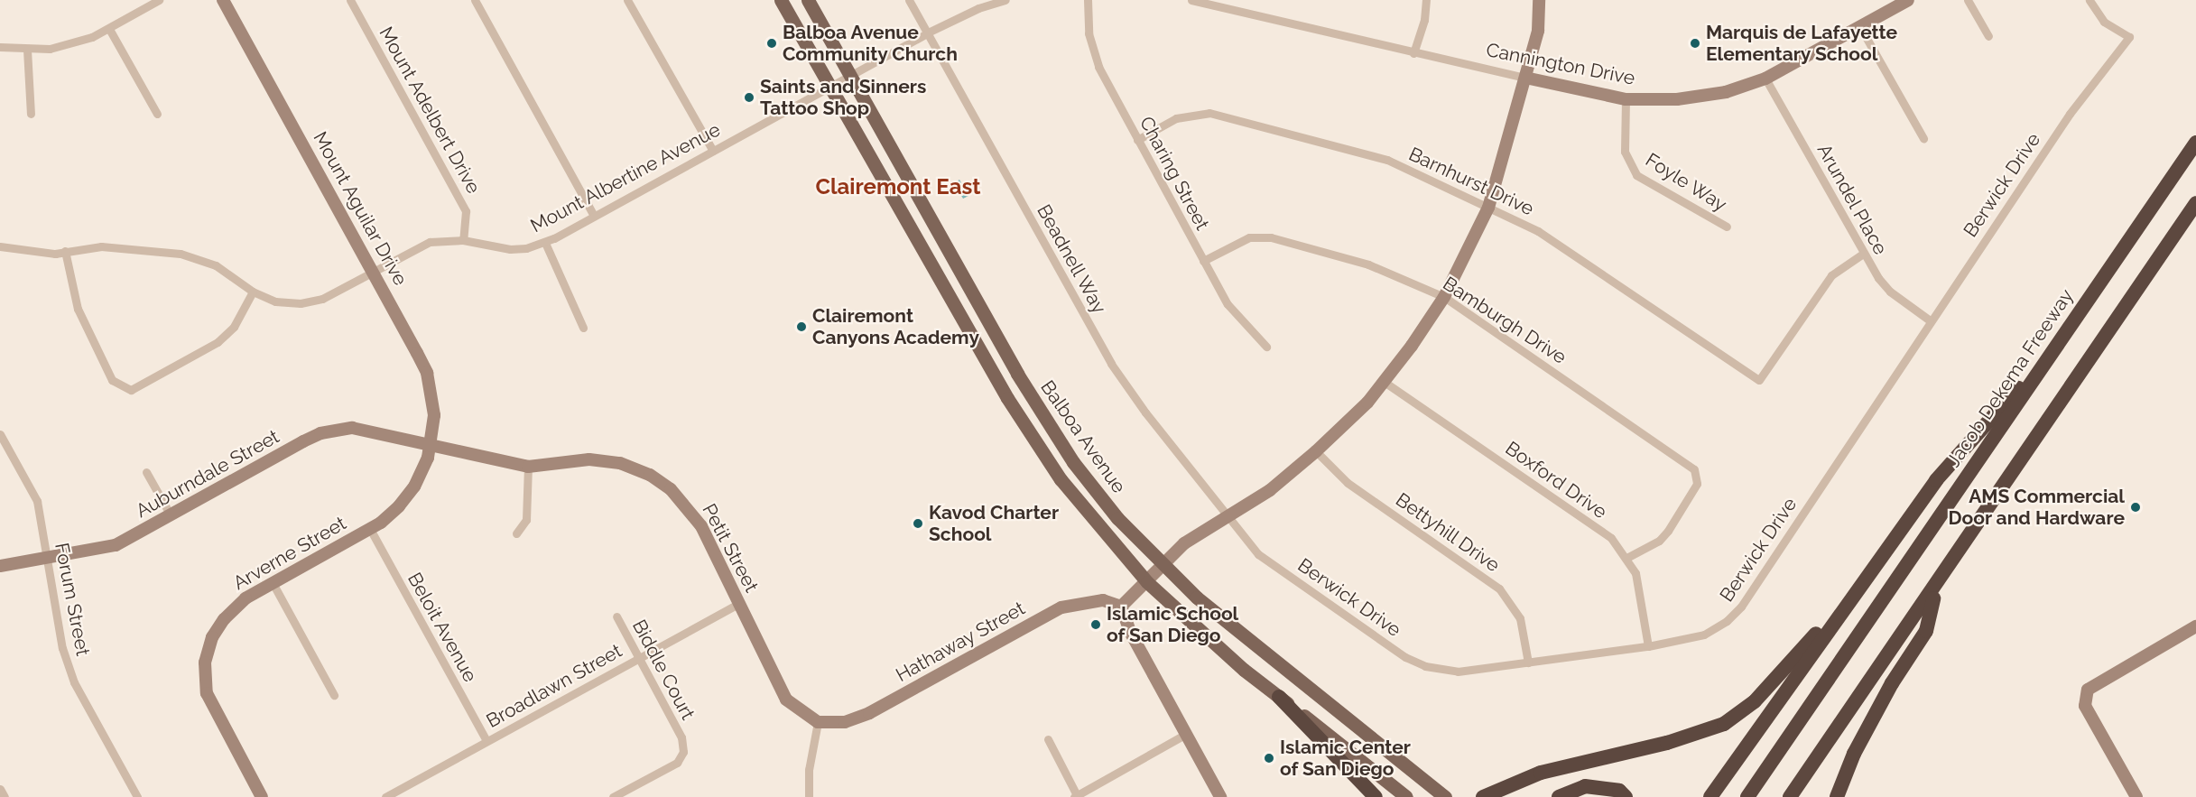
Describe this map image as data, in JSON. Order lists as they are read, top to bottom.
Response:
{
  "streets": {
    "highway": ["Jacob Dekema Freeway"],
    "main road": ["Balboa Avenue"],
    "street": [
      "Cannington Drive",
      "Mount Adelbert Drive",
      "Charing Street",
      "Mount Albertine Avenue",
      "Barnhurst Drive",
      "Foyle Way",
      "Berwick Drive",
      "Arundel Place",
      "Mount Aguilar Drive",
      "Beadnell Way",
      "Bamburgh Drive",
      "Auburndale Street",
      "Boxford Drive",
      "Bettyhill Drive",
      "Petit Street",
      "Arverne Street",
      "Forum Street",
      "Beloit Avenue",
      "Hathaway Street",
      "Biddle Court",
      "Broadlawn Street"
    ]
  },
  "crossings": [
    ["Cannington Drive", "Foyle Way"],
    ["Cannington Drive", "Arundel Place"],
    ["Mount Adelbert Drive", "Mount Albertine Avenue"],
    ["Charing Street", "Barnhurst Drive"],
    ["Charing Street", "Bamburgh Drive"],
    ["Mount Albertine Avenue", "Mount Aguilar Drive"],
    ["Barnhurst Drive", "Arundel Place"],
    ["Berwick Drive", "Arundel Place"],
    ["Berwick Drive", "Beadnell Way"],
    ["Berwick Drive", "Boxford Drive"],
    ["Berwick Drive", "Bettyhill Drive"],
    ["Mount Aguilar Drive", "Auburndale Street"],
    ["Mount Aguilar Drive", "Petit Street"],
    ["Mount Aguilar Drive", "Arverne Street"],
    ["Bamburgh Drive", "Boxford Drive"],
    ["Auburndale Street", "Petit Street"],
    ["Auburndale Street", "Arverne Street"],
    ["Auburndale Street", "Forum Street"],
    ["Petit Street", "Arverne Street"],
    ["Petit Street", "Hathaway Street"],
    ["Petit Street", "Broadlawn Street"],
    ["Arverne Street", "Beloit Avenue"],
    ["Beloit Avenue", "Broadlawn Street"],
    ["Biddle Court", "Broadlawn Street"]
  ],
  "districts": ["Clairemont East"],
  "places": [
    "Balboa Avenue Community Church",
    "Marquis de Lafayette Elementary School",
    "Saints and Sinners Tattoo Shop",
    "Clairemont Canyons Academy",
    "AMS Commercial Door and Hardware",
    "Kavod Charter School",
    "Islamic School of San Diego",
    "Islamic Center of San Diego"
  ]
}
